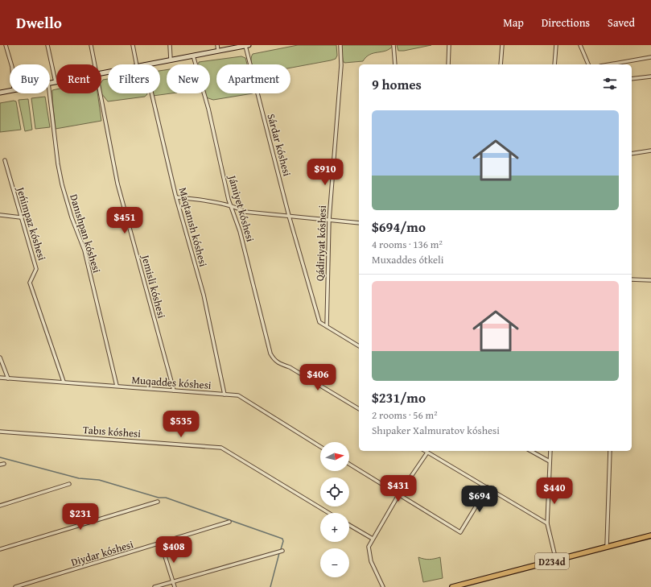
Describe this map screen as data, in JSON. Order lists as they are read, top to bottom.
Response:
{
  "streets": {
    "main road": ["D234d"],
    "street": [
      "Sárdar kóshesi",
      "Jámiyet kóshesi",
      "Jeńimpaz kóshesi",
      "Maqtanısh kóshesi",
      "Danıshpan kóshesi",
      "Qádiriyat kóshesi",
      "Jemisli kóshesi",
      "Muqaddes kóshesi",
      "Tabıs kóshesi",
      "Diydar kóshesi"
    ]
  },
  "crossings": [
    ["Sárdar kóshesi", "Qádiriyat kóshesi"],
    ["Jeńimpaz kóshesi", "Muqaddes kóshesi"],
    ["Maqtanısh kóshesi", "Muqaddes kóshesi"],
    ["Danıshpan kóshesi", "Muqaddes kóshesi"],
    ["Jemisli kóshesi", "Muqaddes kóshesi"]
  ],
  "north": "right",
  "page": {
    "header": "Dwello",
    "nav": ["Map", "Directions", "Saved"],
    "chip": [
      "Buy",
      "Rent",
      "Filters",
      "New",
      "Apartment"
    ],
    "heading": "9 homes",
    "list": [
      {
        "name": "$694/mo",
        "note": "4 rooms · 136 m² · Muxaddes ótkeli"
      },
      {
        "name": "$231/mo",
        "note": "2 rooms · 56 m² · Shıpaker Xalmuratov kóshesi"
      }
    ],
    "price": [
      "$910",
      "$451",
      "$406",
      "$535",
      "$431",
      "$440",
      "$694",
      "$231",
      "$408"
    ],
    "map_buttons": ["+", "−"]
  }
}
